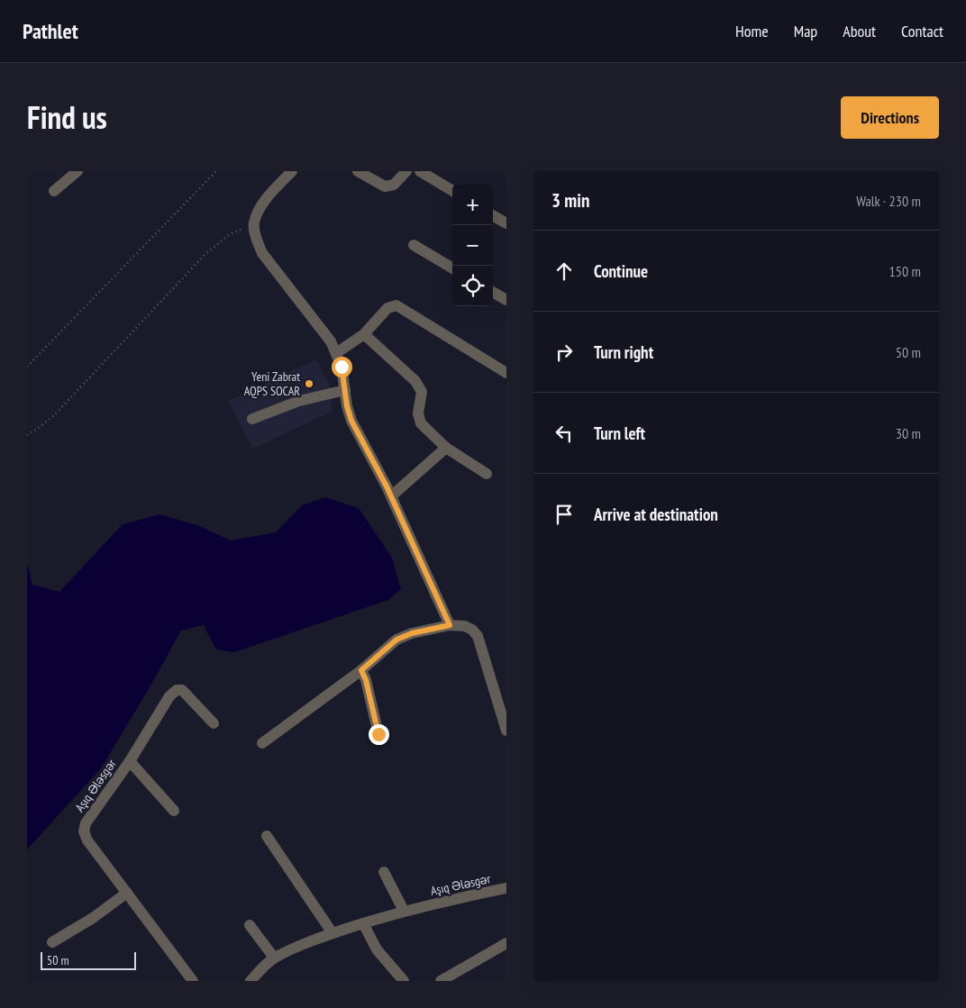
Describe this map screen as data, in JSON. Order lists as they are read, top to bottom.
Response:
{
  "streets": {
    "street": ["Aşıq Ələsgər"]
  },
  "places": ["Yeni Zabrat AQPS SOCAR"],
  "scale_bar": "50 m",
  "page": {
    "header": "Pathlet",
    "nav": [
      "Home",
      "Map",
      "About",
      "Contact"
    ],
    "title": "Find us",
    "buttons": "Directions",
    "heading": ["3 min", "Walk · 230 m"],
    "map_buttons": ["+", "−"],
    "list": [
      ["Continue", "150 m"],
      ["Turn right", "50 m"],
      ["Turn left", "30 m"],
      "Arrive at destination"
    ],
    "scale": "50 m"
  }
}
